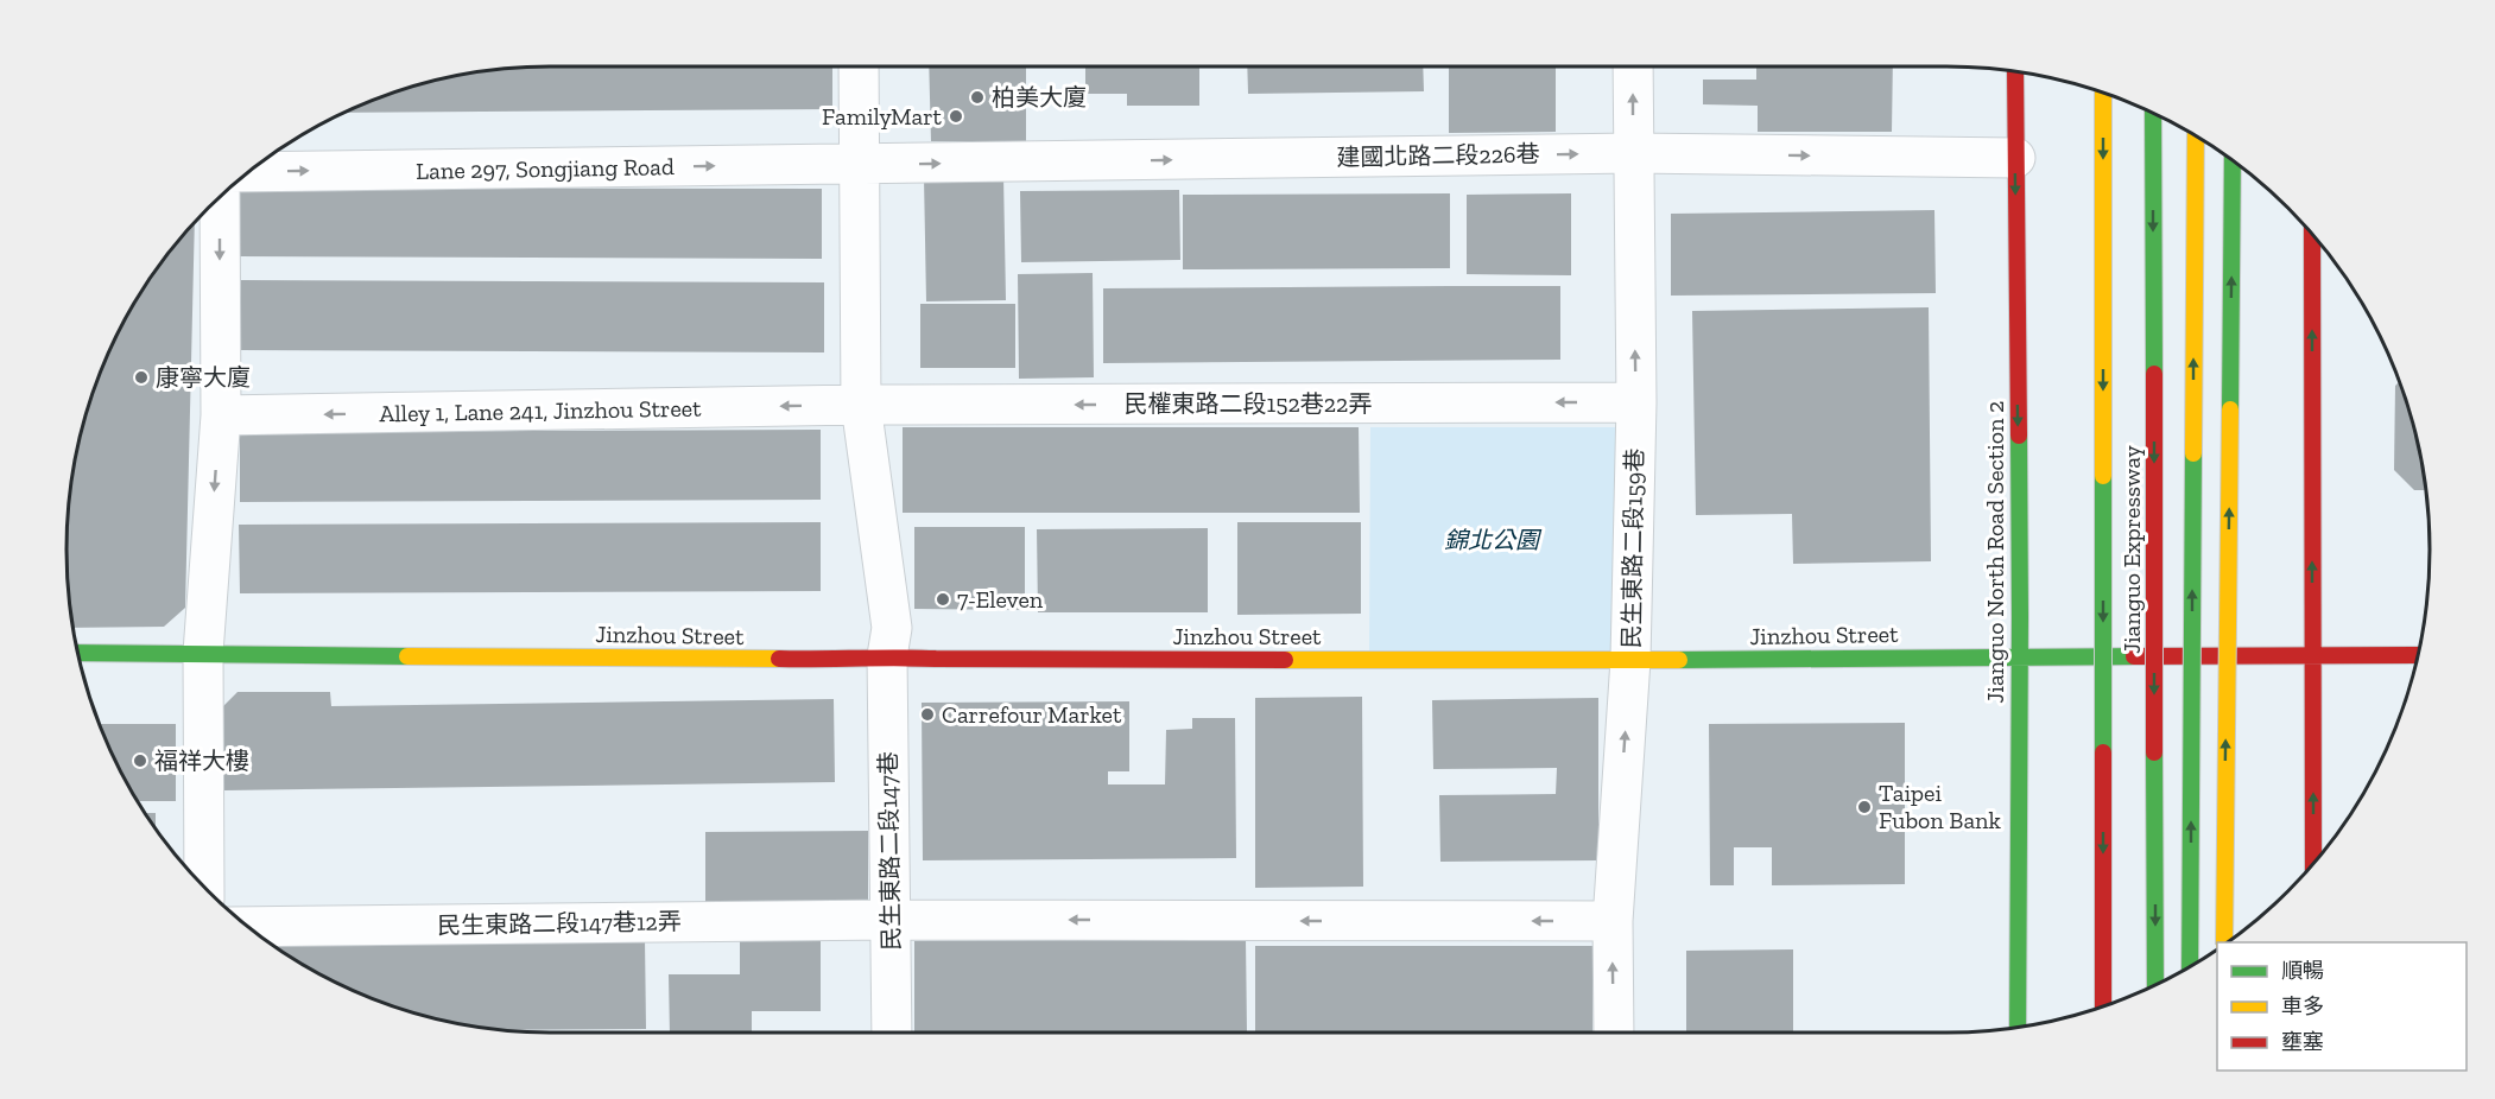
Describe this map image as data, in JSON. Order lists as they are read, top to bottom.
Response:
{
  "streets": {
    "main road": ["Jianguo Expressway", "Jianguo North Road Section 2", "Jinzhou Street"],
    "street": [
      "建國北路二段226巷",
      "Lane 297, Songjiang Road",
      "民權東路二段152巷22弄",
      "Alley 1, Lane 241, Jinzhou Street",
      "民生東路二段159巷",
      "民生東路二段147巷",
      "民生東路二段147巷12弄"
    ]
  },
  "crossings": [
    ["建國北路二段226巷", "Lane 297, Songjiang Road"],
    ["建國北路二段226巷", "民生東路二段159巷"],
    ["建國北路二段226巷", "Jianguo North Road Section 2"],
    ["建國北路二段226巷", "民生東路二段147巷"],
    ["Lane 297, Songjiang Road", "民生東路二段147巷"],
    ["民權東路二段152巷22弄", "Alley 1, Lane 241, Jinzhou Street"],
    ["民權東路二段152巷22弄", "民生東路二段159巷"],
    ["民權東路二段152巷22弄", "民生東路二段147巷"],
    ["Alley 1, Lane 241, Jinzhou Street", "民生東路二段147巷"],
    ["民生東路二段159巷", "Jinzhou Street"],
    ["民生東路二段159巷", "民生東路二段147巷12弄"],
    ["Jianguo North Road Section 2", "Jinzhou Street"],
    ["Jinzhou Street", "民生東路二段147巷"],
    ["民生東路二段147巷", "民生東路二段147巷12弄"]
  ],
  "one_way": [
    "建國北路二段226巷",
    "Lane 297, Songjiang Road",
    "民權東路二段152巷22弄",
    "Alley 1, Lane 241, Jinzhou Street",
    "民生東路二段159巷",
    "民生東路二段147巷12弄"
  ],
  "parks": ["錦北公園"],
  "places": [
    "柏美大廈",
    "FamilyMart",
    "康寧大廈",
    "7-Eleven",
    "Carrefour Market",
    "福祥大樓",
    "Taipei Fubon Bank"
  ],
  "legend": ["順暢", "車多", "壅塞"]
}
